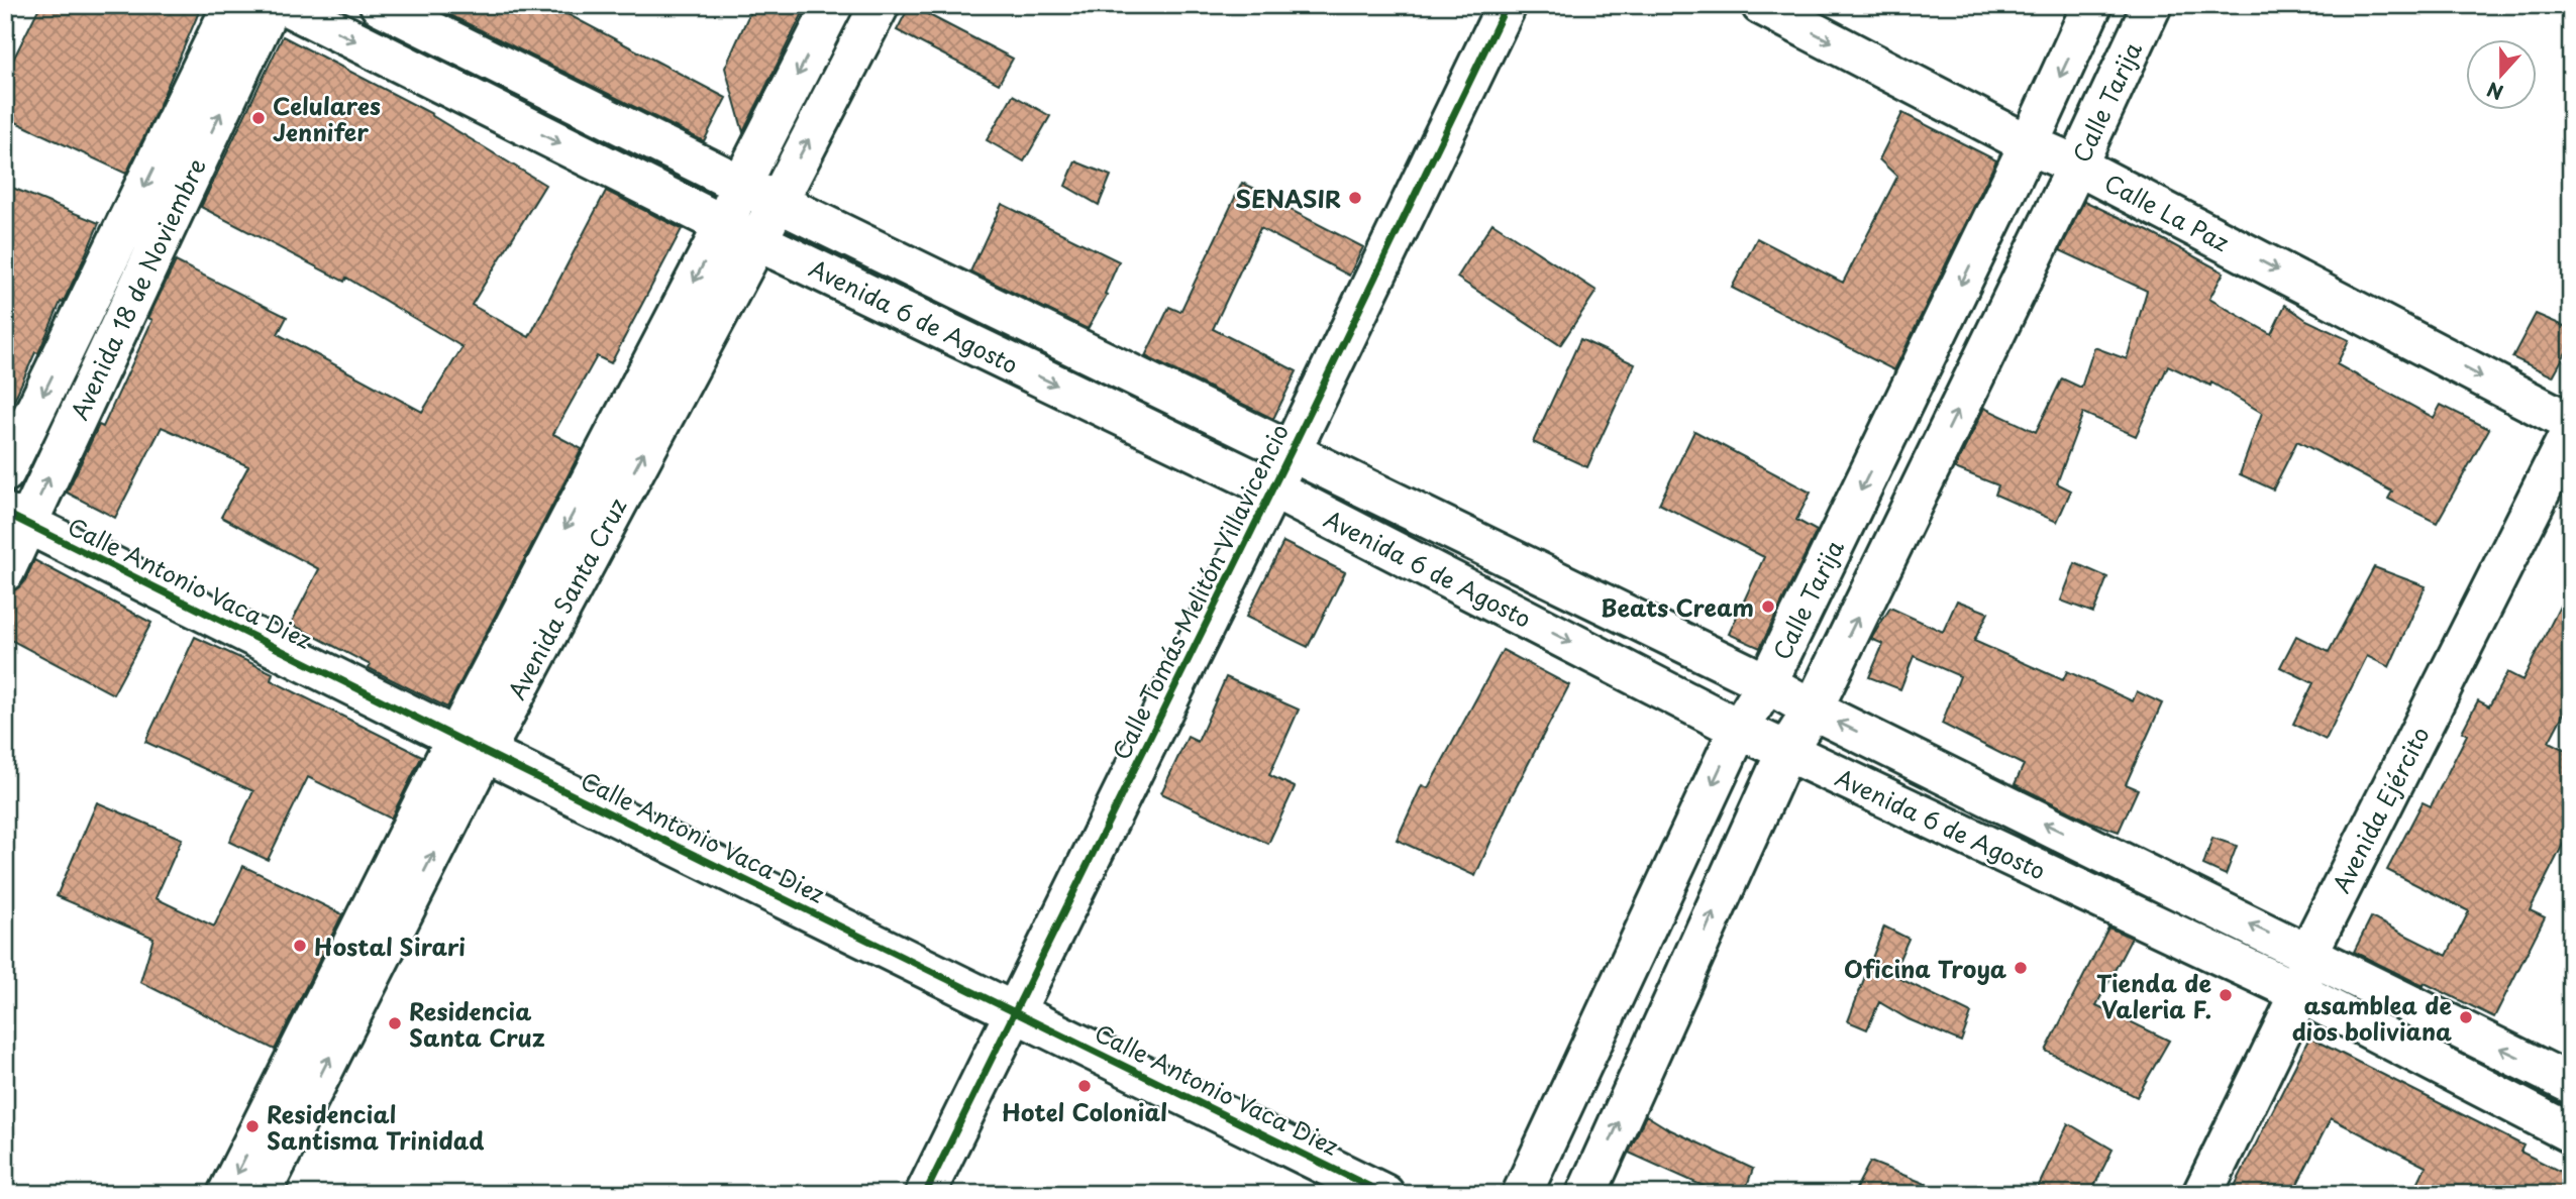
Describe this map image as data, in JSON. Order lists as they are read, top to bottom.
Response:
{
  "streets": {
    "street": [
      "Calle Tarija",
      "Calle La Paz",
      "Avenida 18 de Noviembre",
      "Avenida 6 de Agosto",
      "Calle Antonio Vaca Diez",
      "Calle Tomás Melitón Villavicencio",
      "Avenida Santa Cruz",
      "Avenida Ejército"
    ]
  },
  "crossings": [
    ["Calle Tarija", "Calle La Paz"],
    ["Calle Tarija", "Avenida 6 de Agosto"],
    ["Avenida 18 de Noviembre", "Calle Antonio Vaca Diez"],
    ["Avenida 6 de Agosto", "Calle Tomás Melitón Villavicencio"],
    ["Avenida 6 de Agosto", "Avenida Santa Cruz"],
    ["Avenida 6 de Agosto", "Avenida Ejército"],
    ["Calle Antonio Vaca Diez", "Calle Tomás Melitón Villavicencio"],
    ["Calle Antonio Vaca Diez", "Avenida Santa Cruz"]
  ],
  "one_way": ["Calle La Paz"],
  "places": [
    "Celulares Jennifer",
    "SENASIR",
    "Beats Cream",
    "Hostal Sirari",
    "Oficina Troya",
    "Tienda de Valeria F.",
    "asamblea de dios boliviana",
    "Residencia Santa Cruz",
    "Hotel Colonial",
    "Residencial Santisma Trinidad"
  ],
  "north": "bottom"
}
